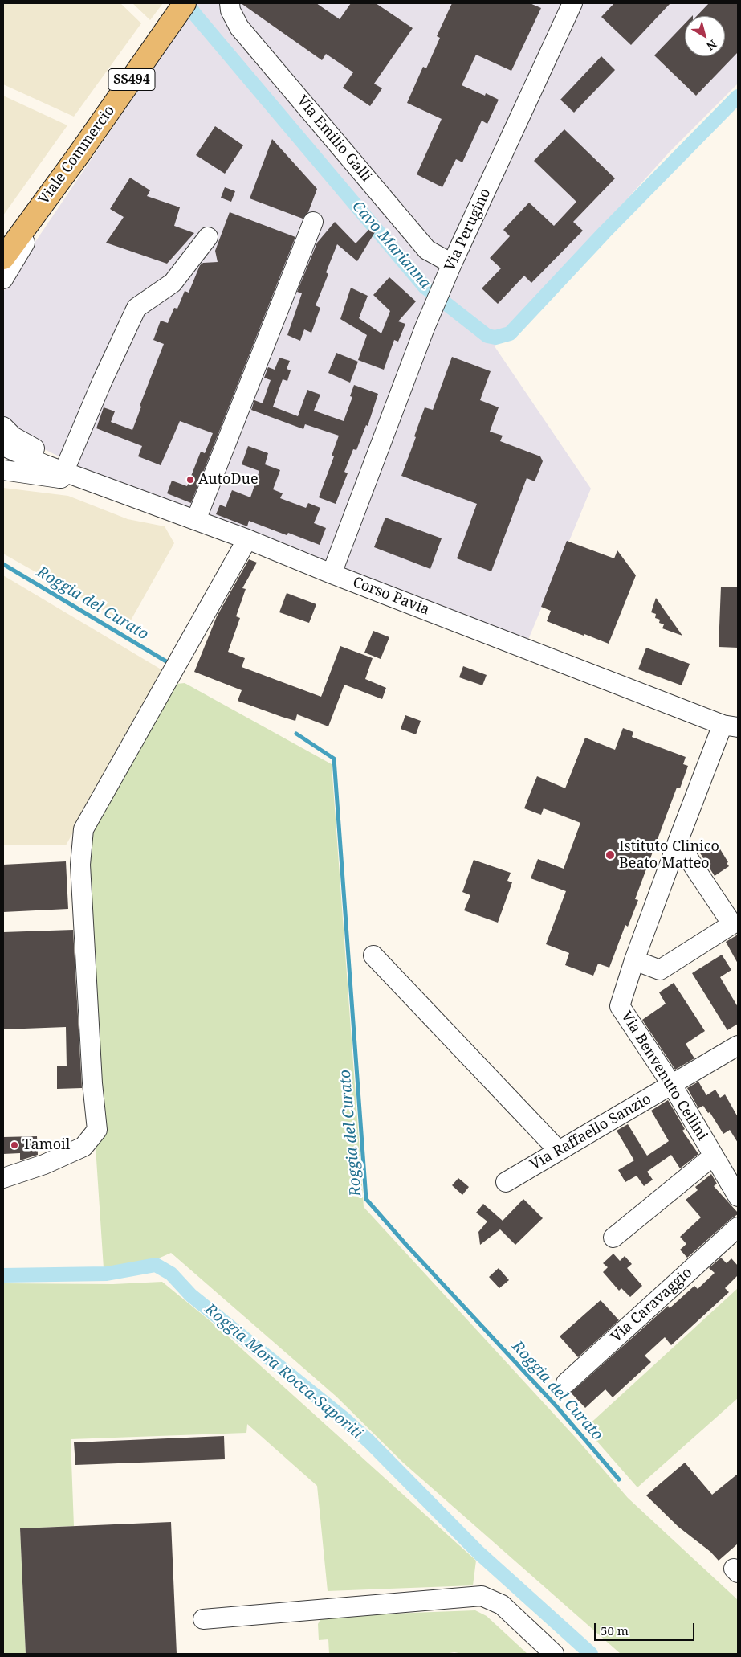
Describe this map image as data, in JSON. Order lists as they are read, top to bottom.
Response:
{
  "streets": {
    "main road": ["SS494", "Viale Commercio"],
    "street": [
      "Via Emilio Galli",
      "Via Perugino",
      "Corso Pavia",
      "Via Benvenuto Cellini",
      "Via Raffaello Sanzio",
      "Via Caravaggio"
    ]
  },
  "crossings": [
    ["Via Emilio Galli", "Via Perugino"],
    ["Via Perugino", "Corso Pavia"],
    ["Corso Pavia", "Via Benvenuto Cellini"],
    ["Via Benvenuto Cellini", "Via Raffaello Sanzio"]
  ],
  "water": ["Cavo Marianna", "Roggia del Curato", "Roggia Mora Rocca-Saporiti"],
  "places": ["AutoDue", "Istituto Clinico Beato Matteo", "Tamoil"],
  "scale_bar": "50 m",
  "north": "bottom right"
}
